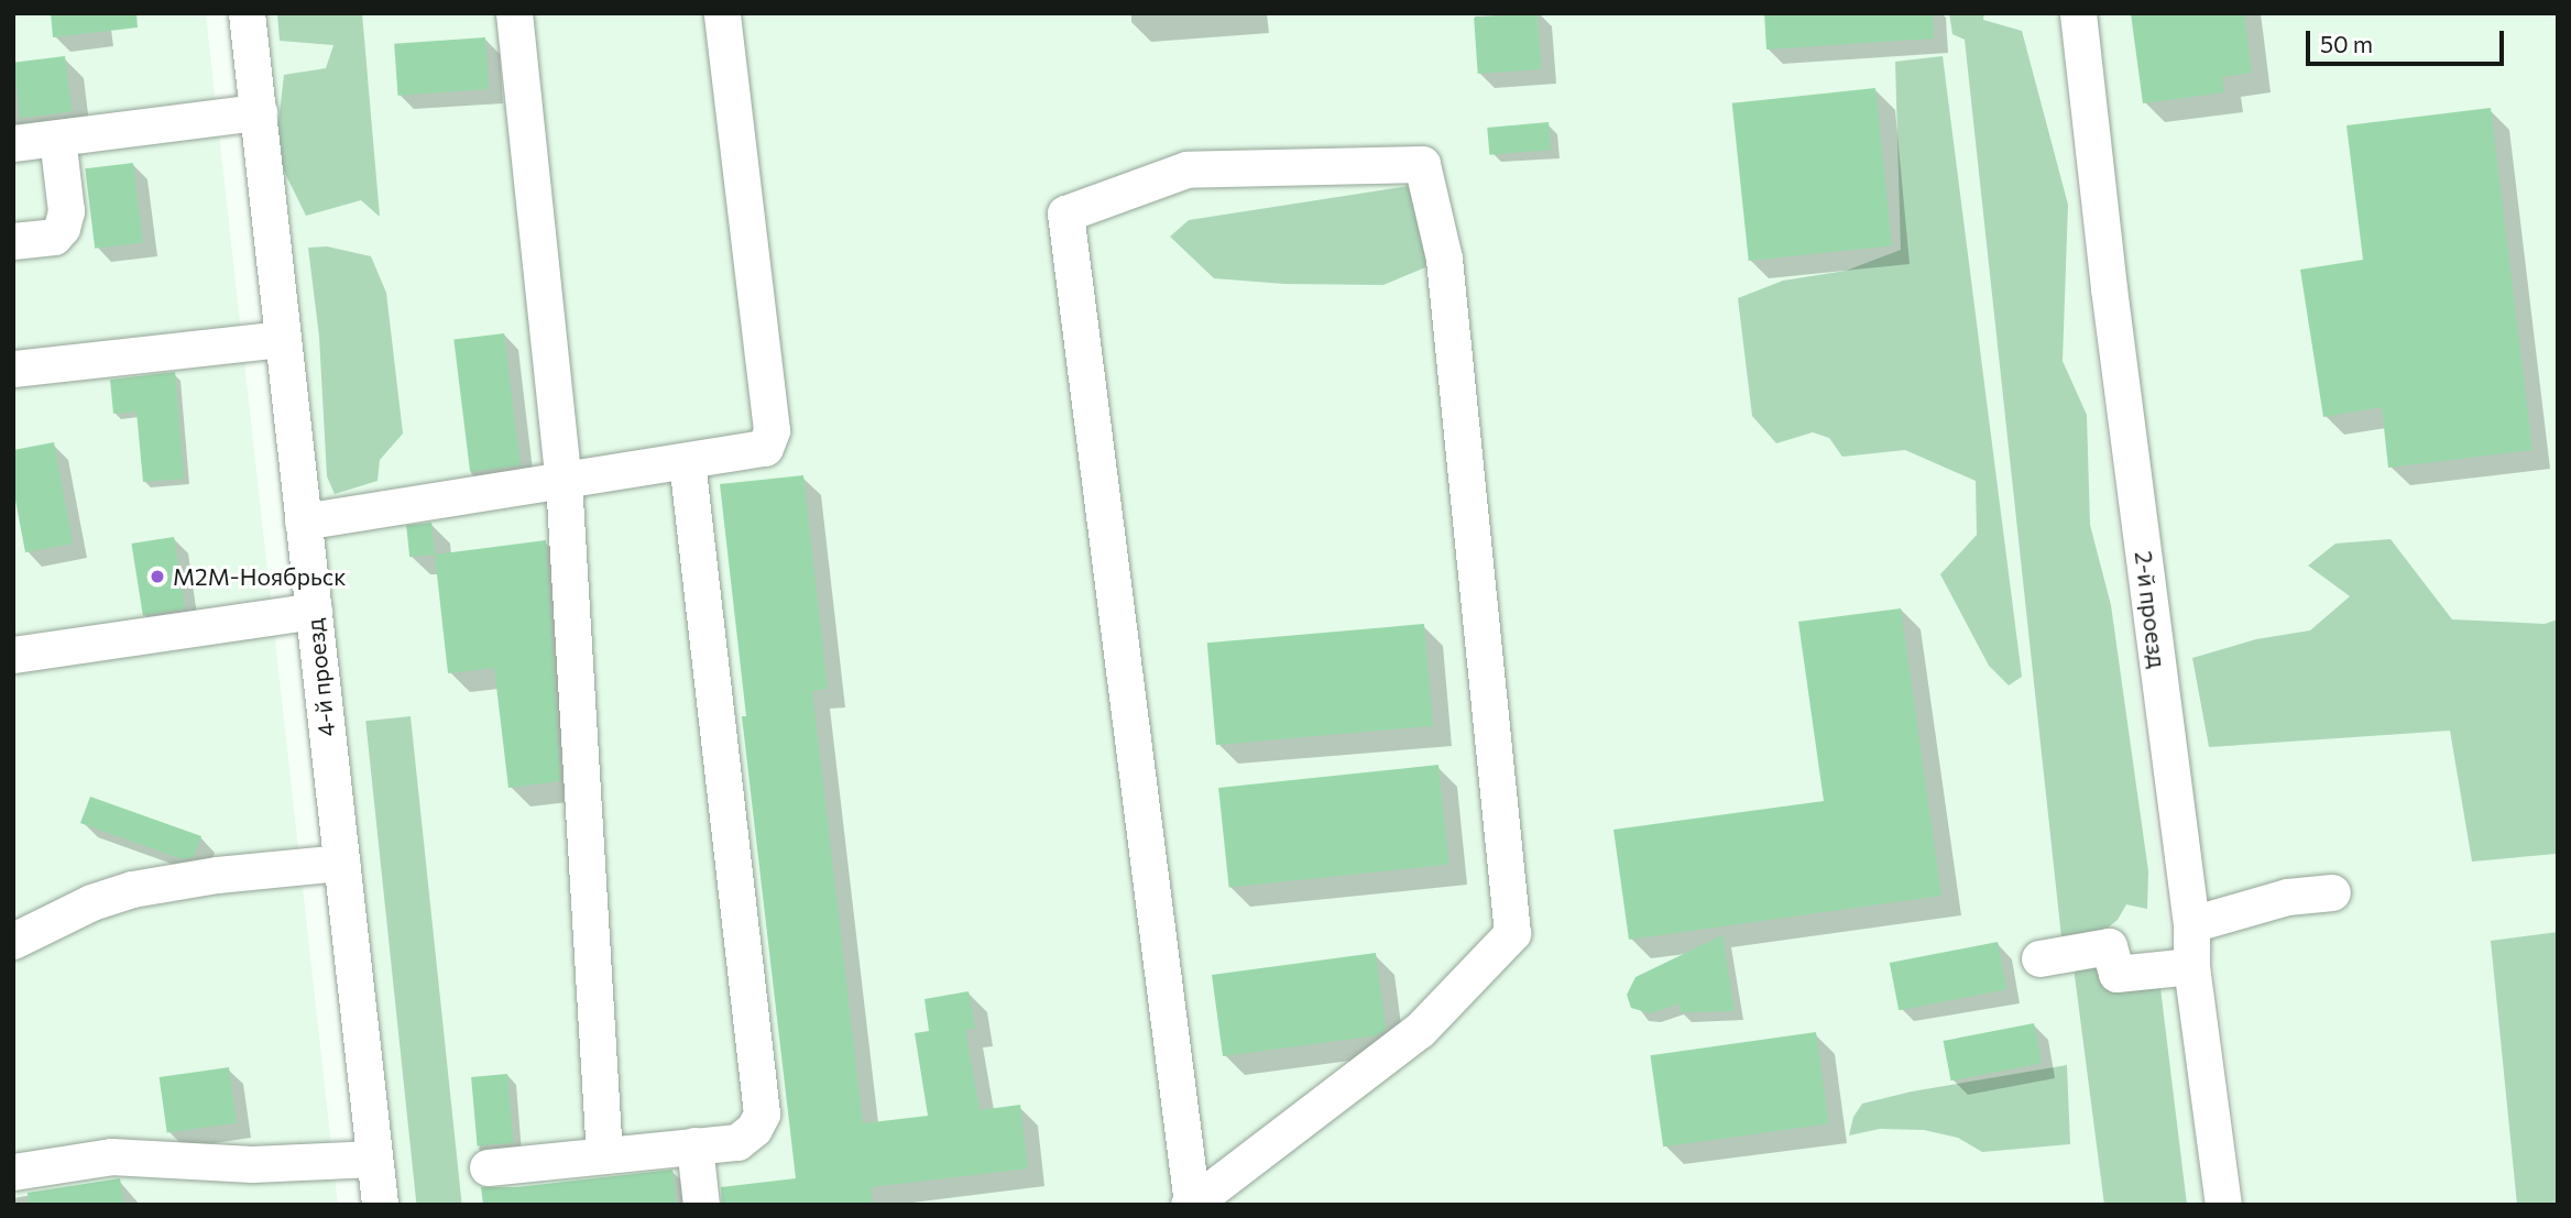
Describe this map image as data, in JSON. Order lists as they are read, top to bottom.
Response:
{
  "streets": {
    "street": ["2-й проезд", "4-й проезд"]
  },
  "places": ["М2М-Ноябрьск"],
  "scale_bar": "50 m"
}
